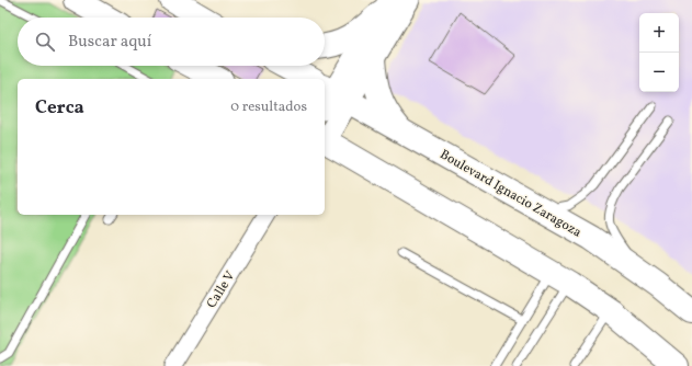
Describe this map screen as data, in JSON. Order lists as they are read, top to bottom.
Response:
{
  "streets": {
    "main road": ["Boulevard Ignacio Zaragoza"],
    "street": ["Calle V"]
  },
  "page": {
    "map_buttons": ["+", "−"],
    "search": "Buscar aquí",
    "heading": ["Cerca", "0 resultados"]
  }
}
